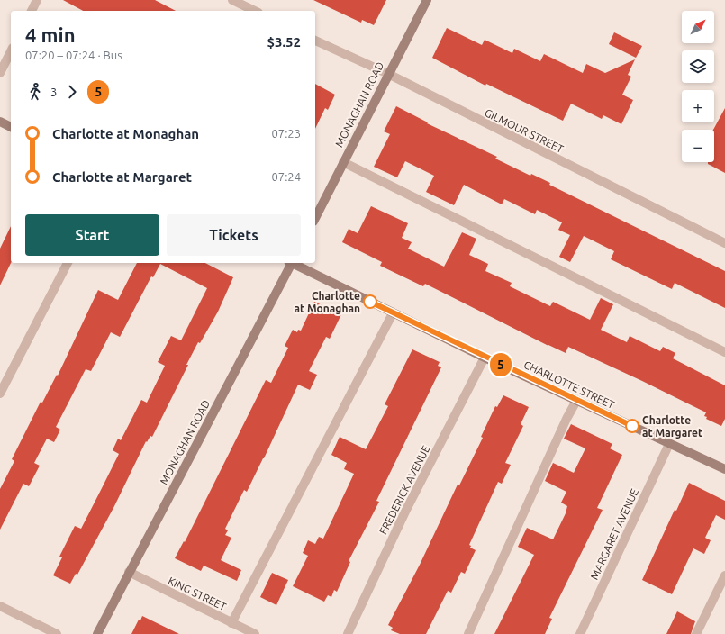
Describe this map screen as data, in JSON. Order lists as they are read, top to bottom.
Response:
{
  "streets": {
    "main road": ["MONAGHAN ROAD", "CHARLOTTE STREET"],
    "street": [
      "GILMOUR STREET",
      "FREDERICK AVENUE",
      "MARGARET AVENUE",
      "KING STREET"
    ]
  },
  "crossings": [
    ["MONAGHAN ROAD", "GILMOUR STREET"],
    ["MONAGHAN ROAD", "KING STREET"],
    ["CHARLOTTE STREET", "FREDERICK AVENUE"],
    ["CHARLOTTE STREET", "MARGARET AVENUE"]
  ],
  "places": ["Charlotte at Monaghan", "Charlotte at Margaret"],
  "lines": ["bus line 5"],
  "north": "top right",
  "page": {
    "on_map": "5",
    "map_buttons": ["+", "−"],
    "heading": ["4 min", "07:20 – 07:24 · Bus", "$3.52"],
    "legs": ["3", "5"],
    "list": [
      {
        "name": "Charlotte at Monaghan",
        "value": "07:23"
      },
      {
        "name": "Charlotte at Margaret",
        "value": "07:24"
      }
    ],
    "buttons": ["Start", "Tickets"]
  }
}
